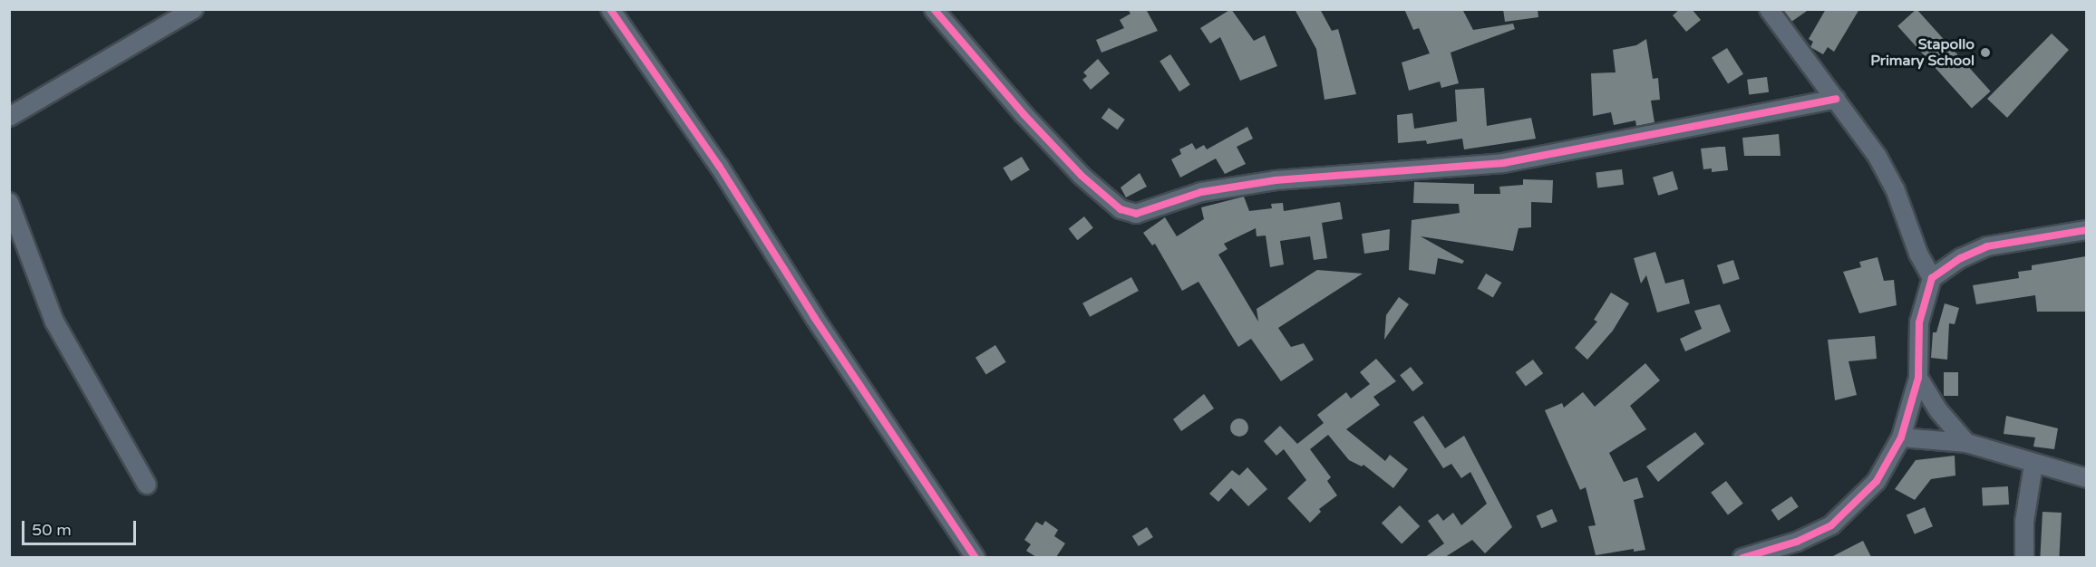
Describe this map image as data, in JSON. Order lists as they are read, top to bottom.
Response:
{
  "places": ["Stapollo Primary School"],
  "scale_bar": "50 m"
}
